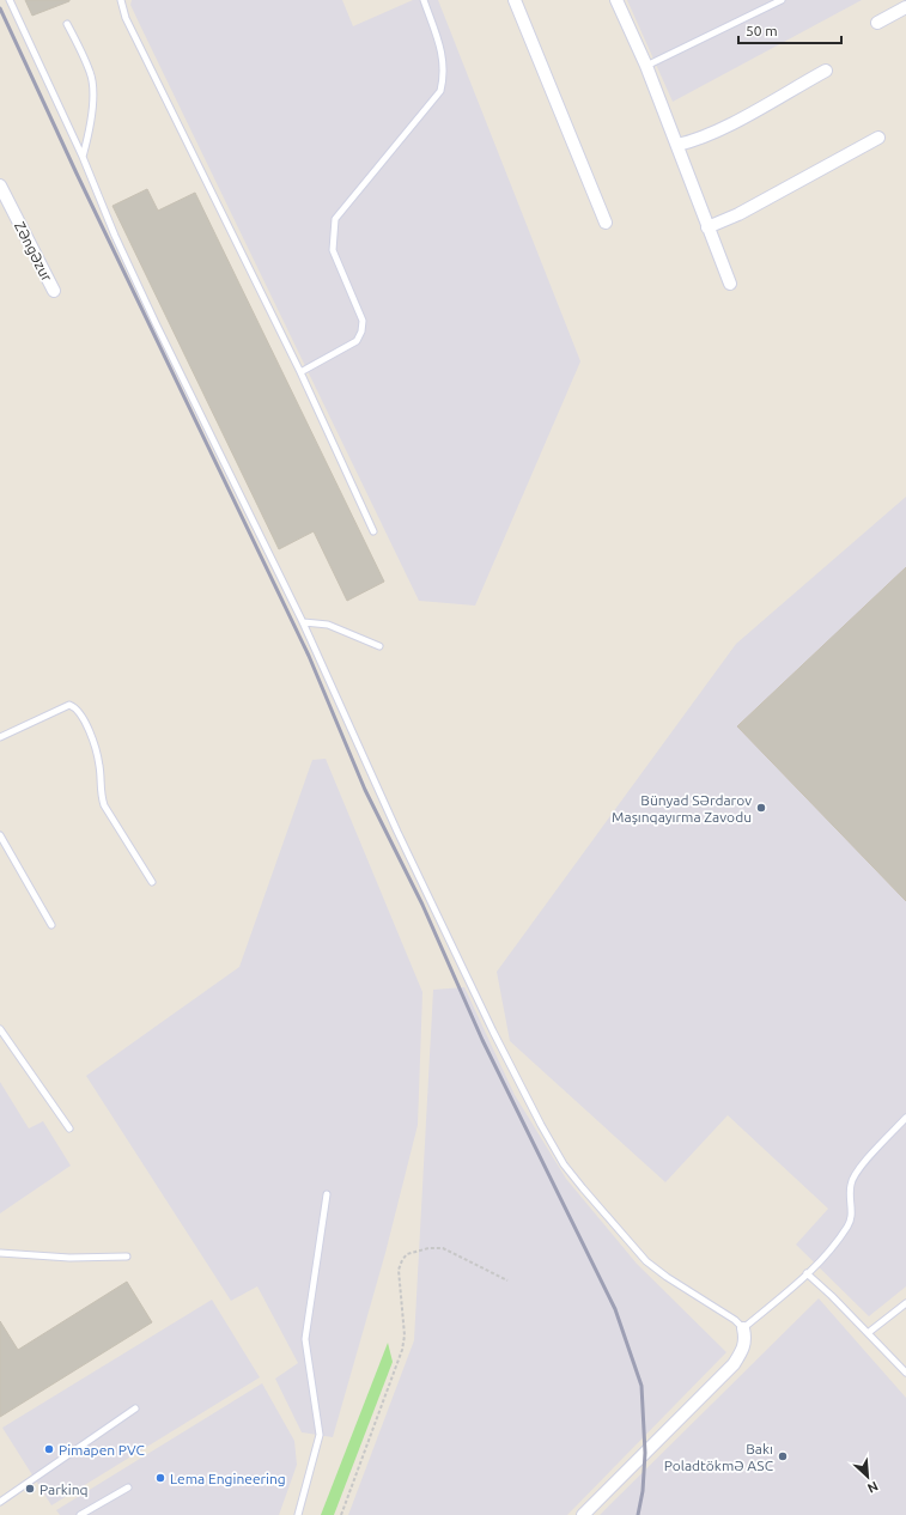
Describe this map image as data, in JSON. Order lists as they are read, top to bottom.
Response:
{
  "streets": {
    "street": ["Zəngəzur"]
  },
  "places": [
    "Bünyad Sərdarov Maşınqayırma Zavodu",
    "Pimapen PVC",
    "Bakı Poladtökmə ASC",
    "Lema Engineering",
    "Parkinq"
  ],
  "scale_bar": "50 m",
  "north": "bottom right"
}
